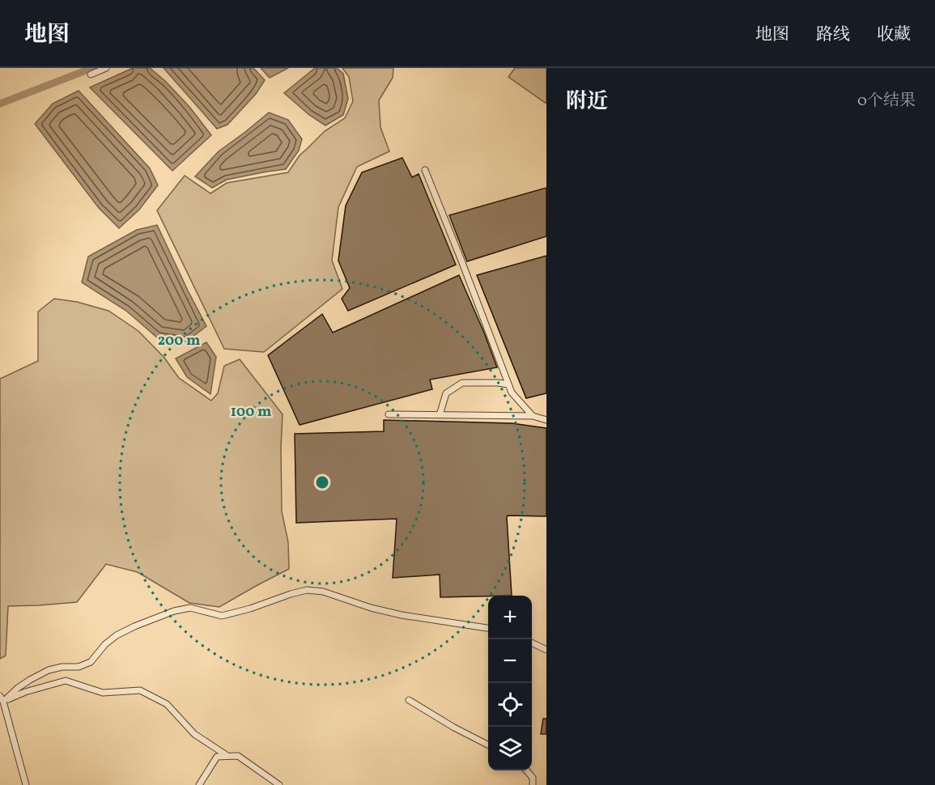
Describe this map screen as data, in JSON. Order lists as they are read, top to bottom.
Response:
{
  "page": {
    "header": "地图",
    "nav": ["地图", "路线", "收藏"],
    "heading": ["附近", "0个结果"],
    "map_buttons": ["+", "−"]
  },
  "rings": ["200 m", "100 m"]
}
